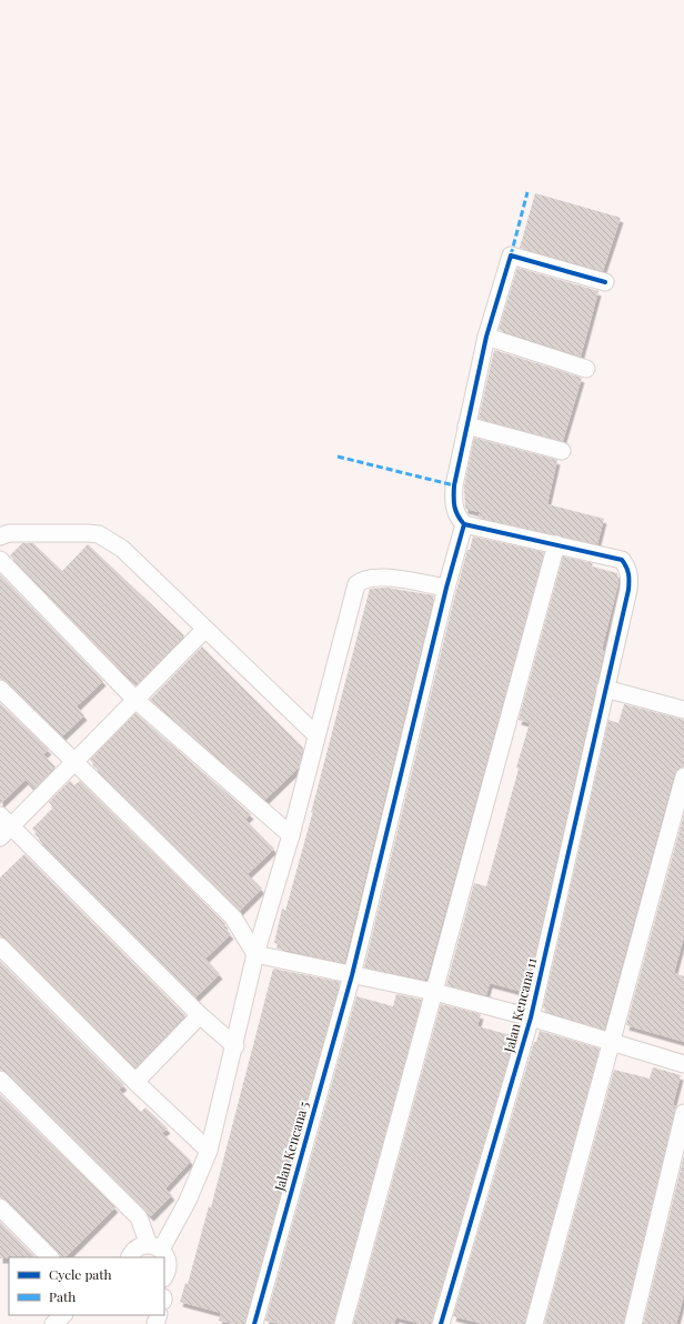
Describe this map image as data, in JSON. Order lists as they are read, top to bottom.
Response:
{
  "streets": {
    "street": ["Jalan Kencana 11", "Jalan Kencana 5"]
  },
  "crossings": [
    ["Jalan Kencana 11", "Jalan Kencana 5"]
  ],
  "legend": ["Cycle path", "Path"]
}
